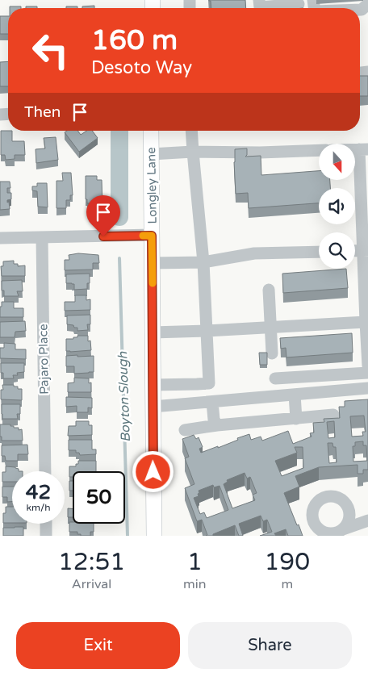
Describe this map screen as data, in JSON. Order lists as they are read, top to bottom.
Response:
{
  "streets": {
    "main road": ["Longley Lane"],
    "street": ["Pajaro Place"]
  },
  "water": ["Boyton Slough"],
  "north": "bottom",
  "page": {
    "turn": ["160 m", "Desoto Way"],
    "then": "Then",
    "speed": "42 km/h",
    "limit": "50",
    "eta": [
      "12:51",
      "Arrival",
      "1",
      "min",
      "190",
      "m"
    ],
    "buttons": ["Exit", "Share"]
  }
}
